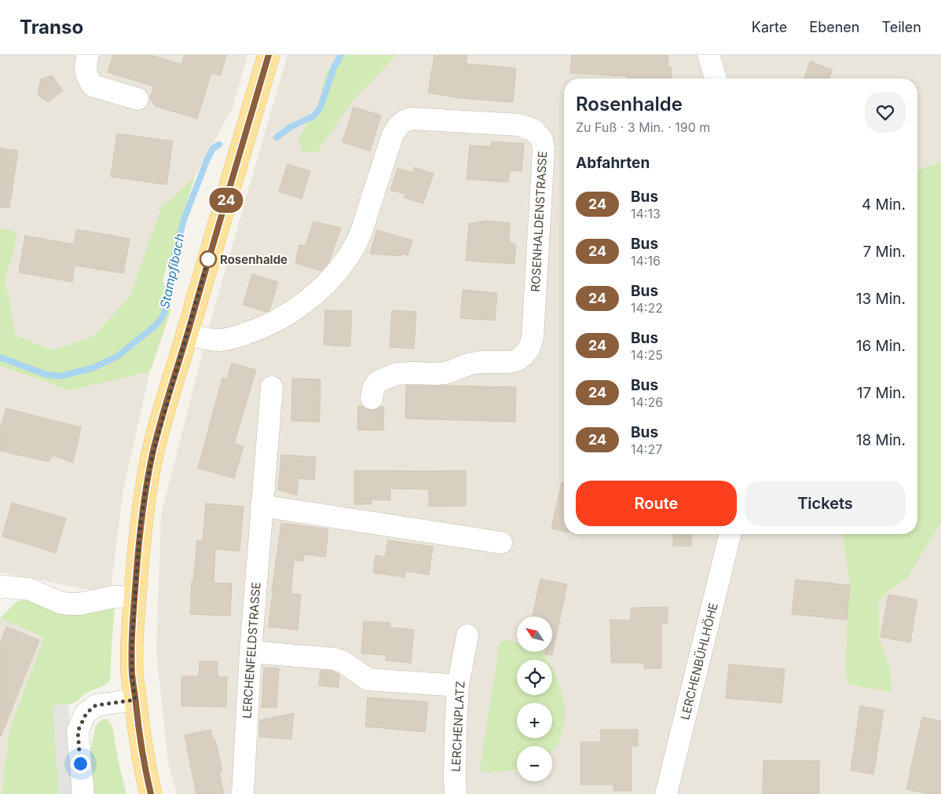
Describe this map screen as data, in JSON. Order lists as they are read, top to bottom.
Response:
{
  "streets": {
    "street": [
      "ROSENHALDENSTRASSE",
      "LERCHENFELDSTRASSE",
      "LERCHENBÜHLHÖHE",
      "LERCHENPLATZ"
    ]
  },
  "water": ["Stampfibach"],
  "places": ["Rosenhalde"],
  "lines": ["bus line 24"],
  "north": "top left",
  "page": {
    "header": "Transo",
    "nav": ["Karte", "Ebenen", "Teilen"],
    "on_map": "24",
    "heading": [
      ["Rosenhalde", "Zu Fuß · 3 Min. · 190 m"],
      "Abfahrten"
    ],
    "list": [
      {
        "mark": "24",
        "name": "Bus",
        "note": "14:13",
        "value": "4 Min."
      },
      {
        "mark": "24",
        "name": "Bus",
        "note": "14:16",
        "value": "7 Min."
      },
      {
        "mark": "24",
        "name": "Bus",
        "note": "14:22",
        "value": "13 Min."
      },
      {
        "mark": "24",
        "name": "Bus",
        "note": "14:25",
        "value": "16 Min."
      },
      {
        "mark": "24",
        "name": "Bus",
        "note": "14:26",
        "value": "17 Min."
      },
      {
        "mark": "24",
        "name": "Bus",
        "note": "14:27",
        "value": "18 Min."
      }
    ],
    "buttons": ["Route", "Tickets"],
    "map_buttons": ["+", "−"]
  }
}
